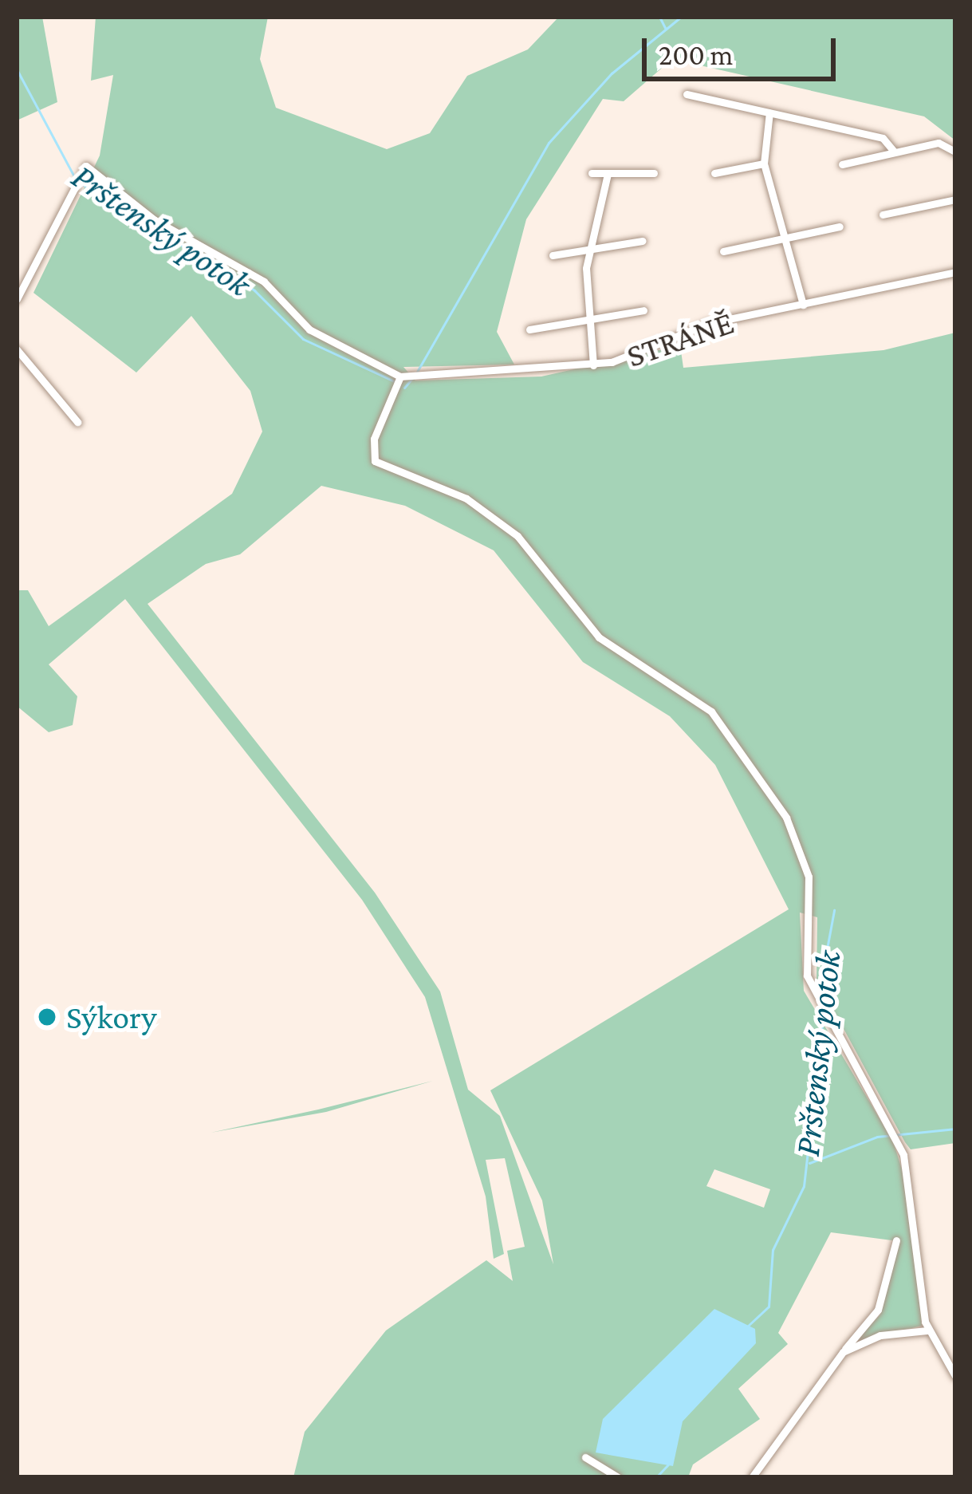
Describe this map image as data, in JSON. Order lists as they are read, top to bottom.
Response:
{
  "streets": {
    "street": ["STRÁNĚ"]
  },
  "water": ["Prštenský potok"],
  "places": ["Sýkory"],
  "scale_bar": "200 m"
}
